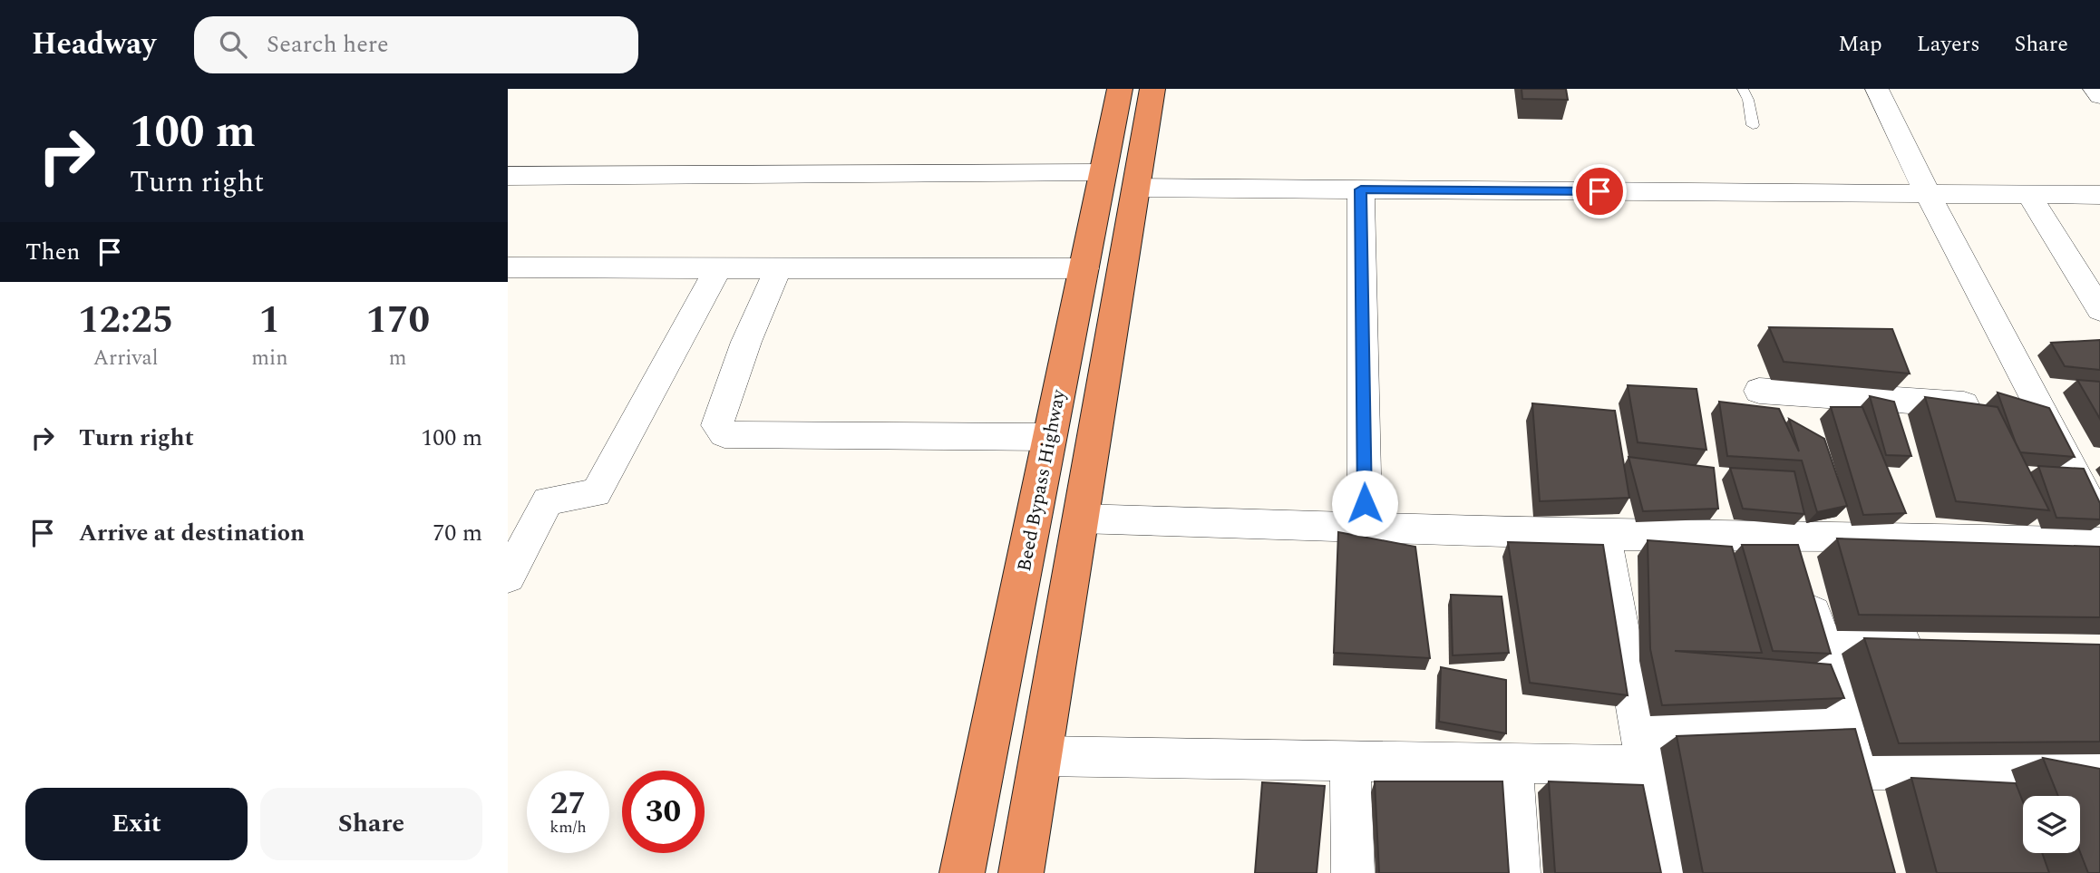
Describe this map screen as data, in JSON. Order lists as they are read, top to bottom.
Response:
{
  "streets": {
    "highway": ["Beed Bypass Highway"]
  },
  "page": {
    "header": "Headway",
    "search": "Search here",
    "nav": ["Map", "Layers", "Share"],
    "turn": ["100 m", "Turn right"],
    "then": "Then",
    "eta": [
      "12:25",
      "Arrival",
      "1",
      "min",
      "170",
      "m"
    ],
    "list": [
      {
        "name": "Turn right",
        "value": "100 m"
      },
      {
        "name": "Arrive at destination",
        "value": "70 m"
      }
    ],
    "speed": "27 km/h",
    "limit": "30",
    "buttons": ["Exit", "Share"]
  }
}
